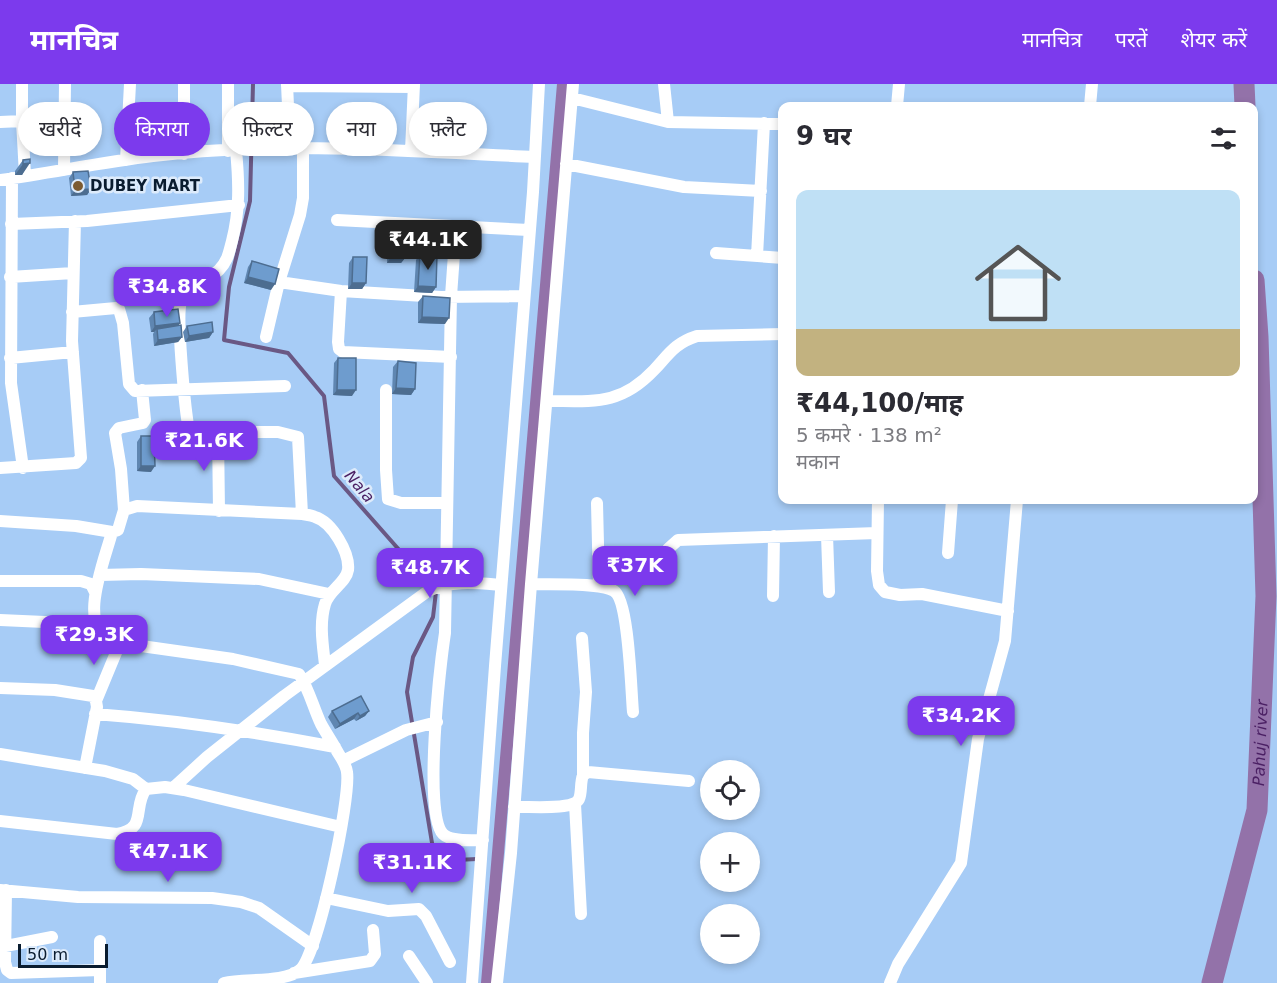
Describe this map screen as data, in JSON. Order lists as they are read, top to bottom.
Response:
{
  "water": ["Nala", "Pahuj river"],
  "places": ["DUBEY MART"],
  "scale_bar": "50 m",
  "page": {
    "header": "मानचित्र",
    "nav": ["मानचित्र", "परतें", "शेयर करें"],
    "chip": [
      "खरीदें",
      "किराया",
      "फ़िल्टर",
      "नया",
      "फ़्लैट"
    ],
    "heading": "9 घर",
    "list": [
      {
        "name": "₹44,100/माह",
        "note": "5 कमरे · 138 m² · मकान"
      }
    ],
    "price": [
      "₹44.1K",
      "₹34.8K",
      "₹21.6K",
      "₹37K",
      "₹48.7K",
      "₹29.3K",
      "₹34.2K",
      "₹47.1K",
      "₹31.1K"
    ],
    "map_buttons": ["+", "−"],
    "scale": "50 m"
  }
}
